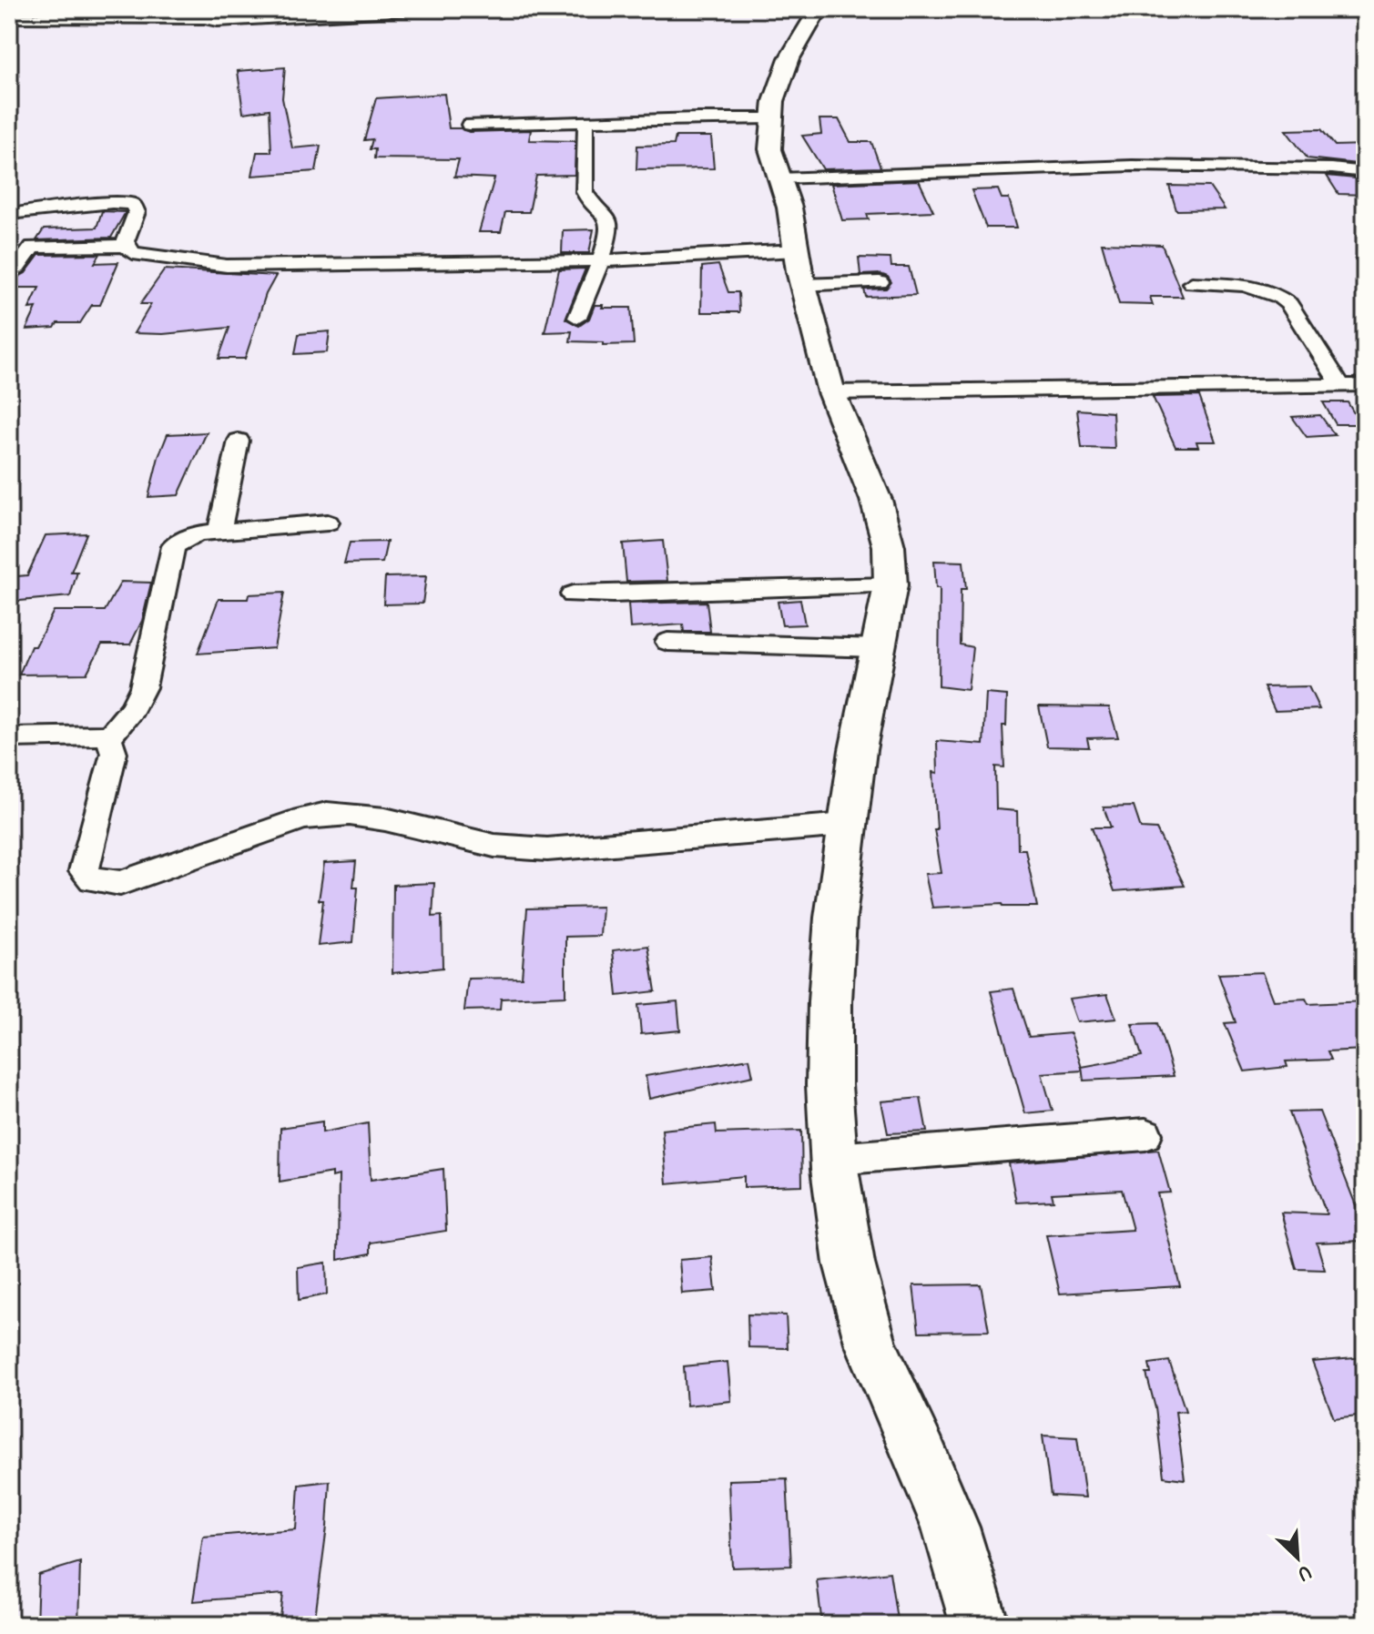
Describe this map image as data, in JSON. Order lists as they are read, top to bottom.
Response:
{
  "north": "bottom right"
}
